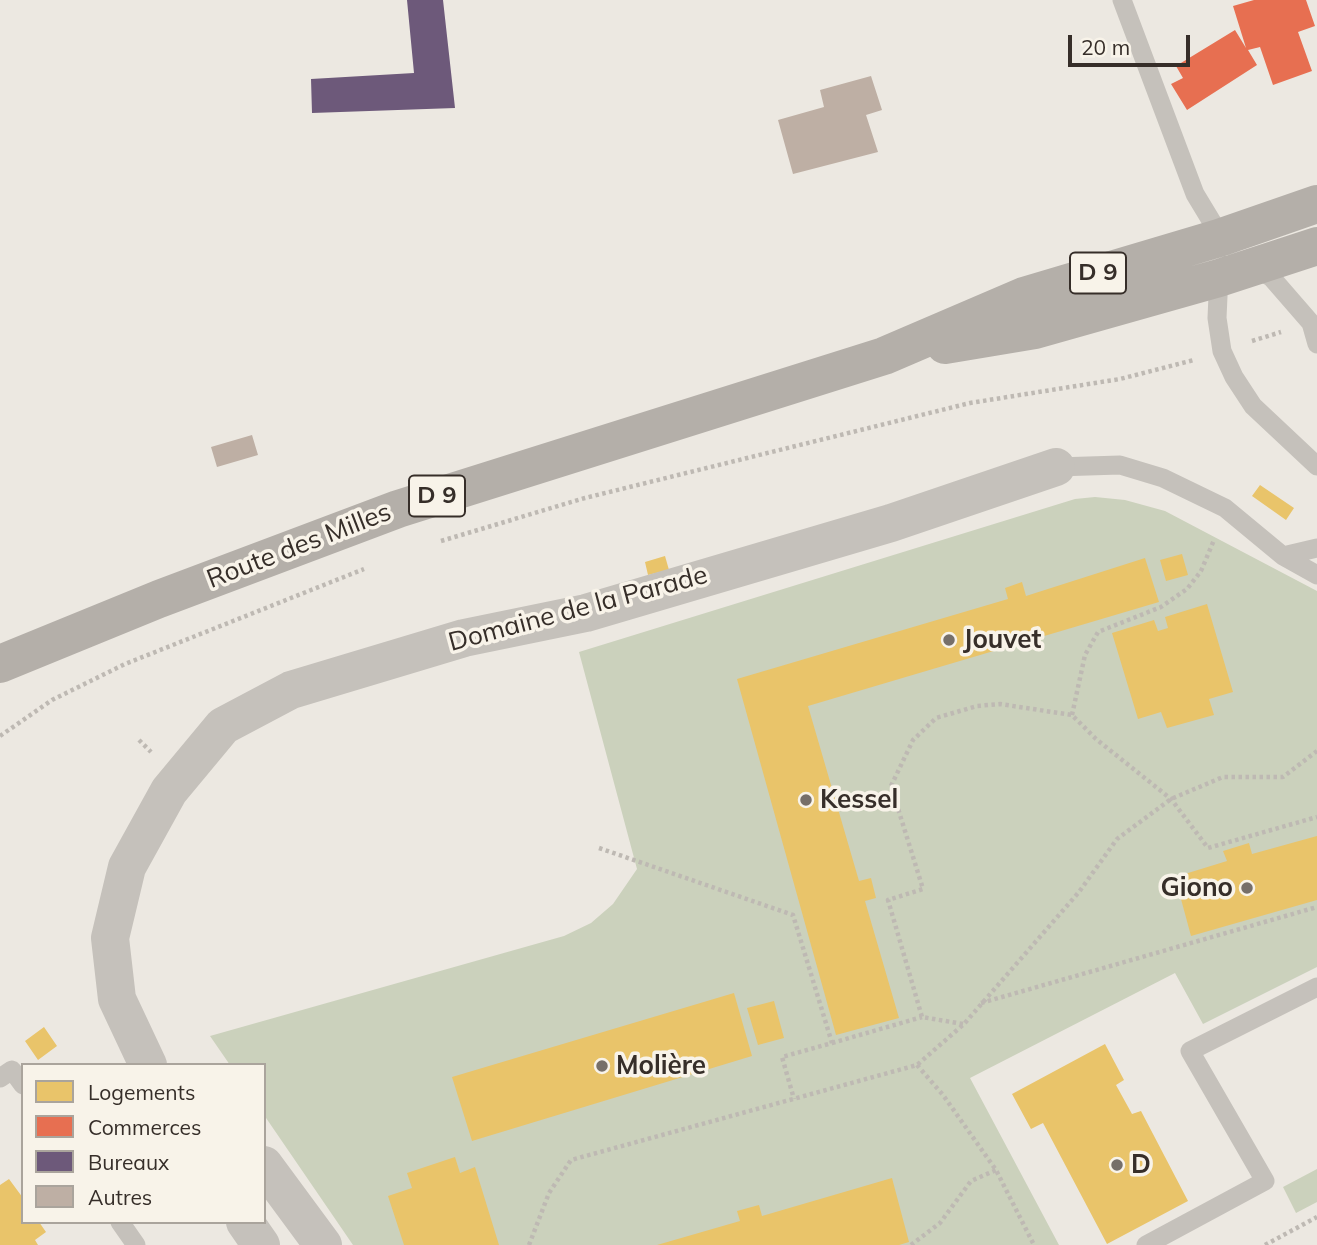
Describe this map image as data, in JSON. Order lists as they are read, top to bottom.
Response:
{
  "streets": {
    "main road": ["D 9", "Route des Milles"],
    "street": ["Domaine de la Parade"]
  },
  "places": [
    "Jouvet",
    "Kessel",
    "Giono",
    "Molière",
    "D"
  ],
  "legend": [
    "Logements",
    "Commerces",
    "Bureaux",
    "Autres"
  ],
  "scale_bar": "20 m"
}
